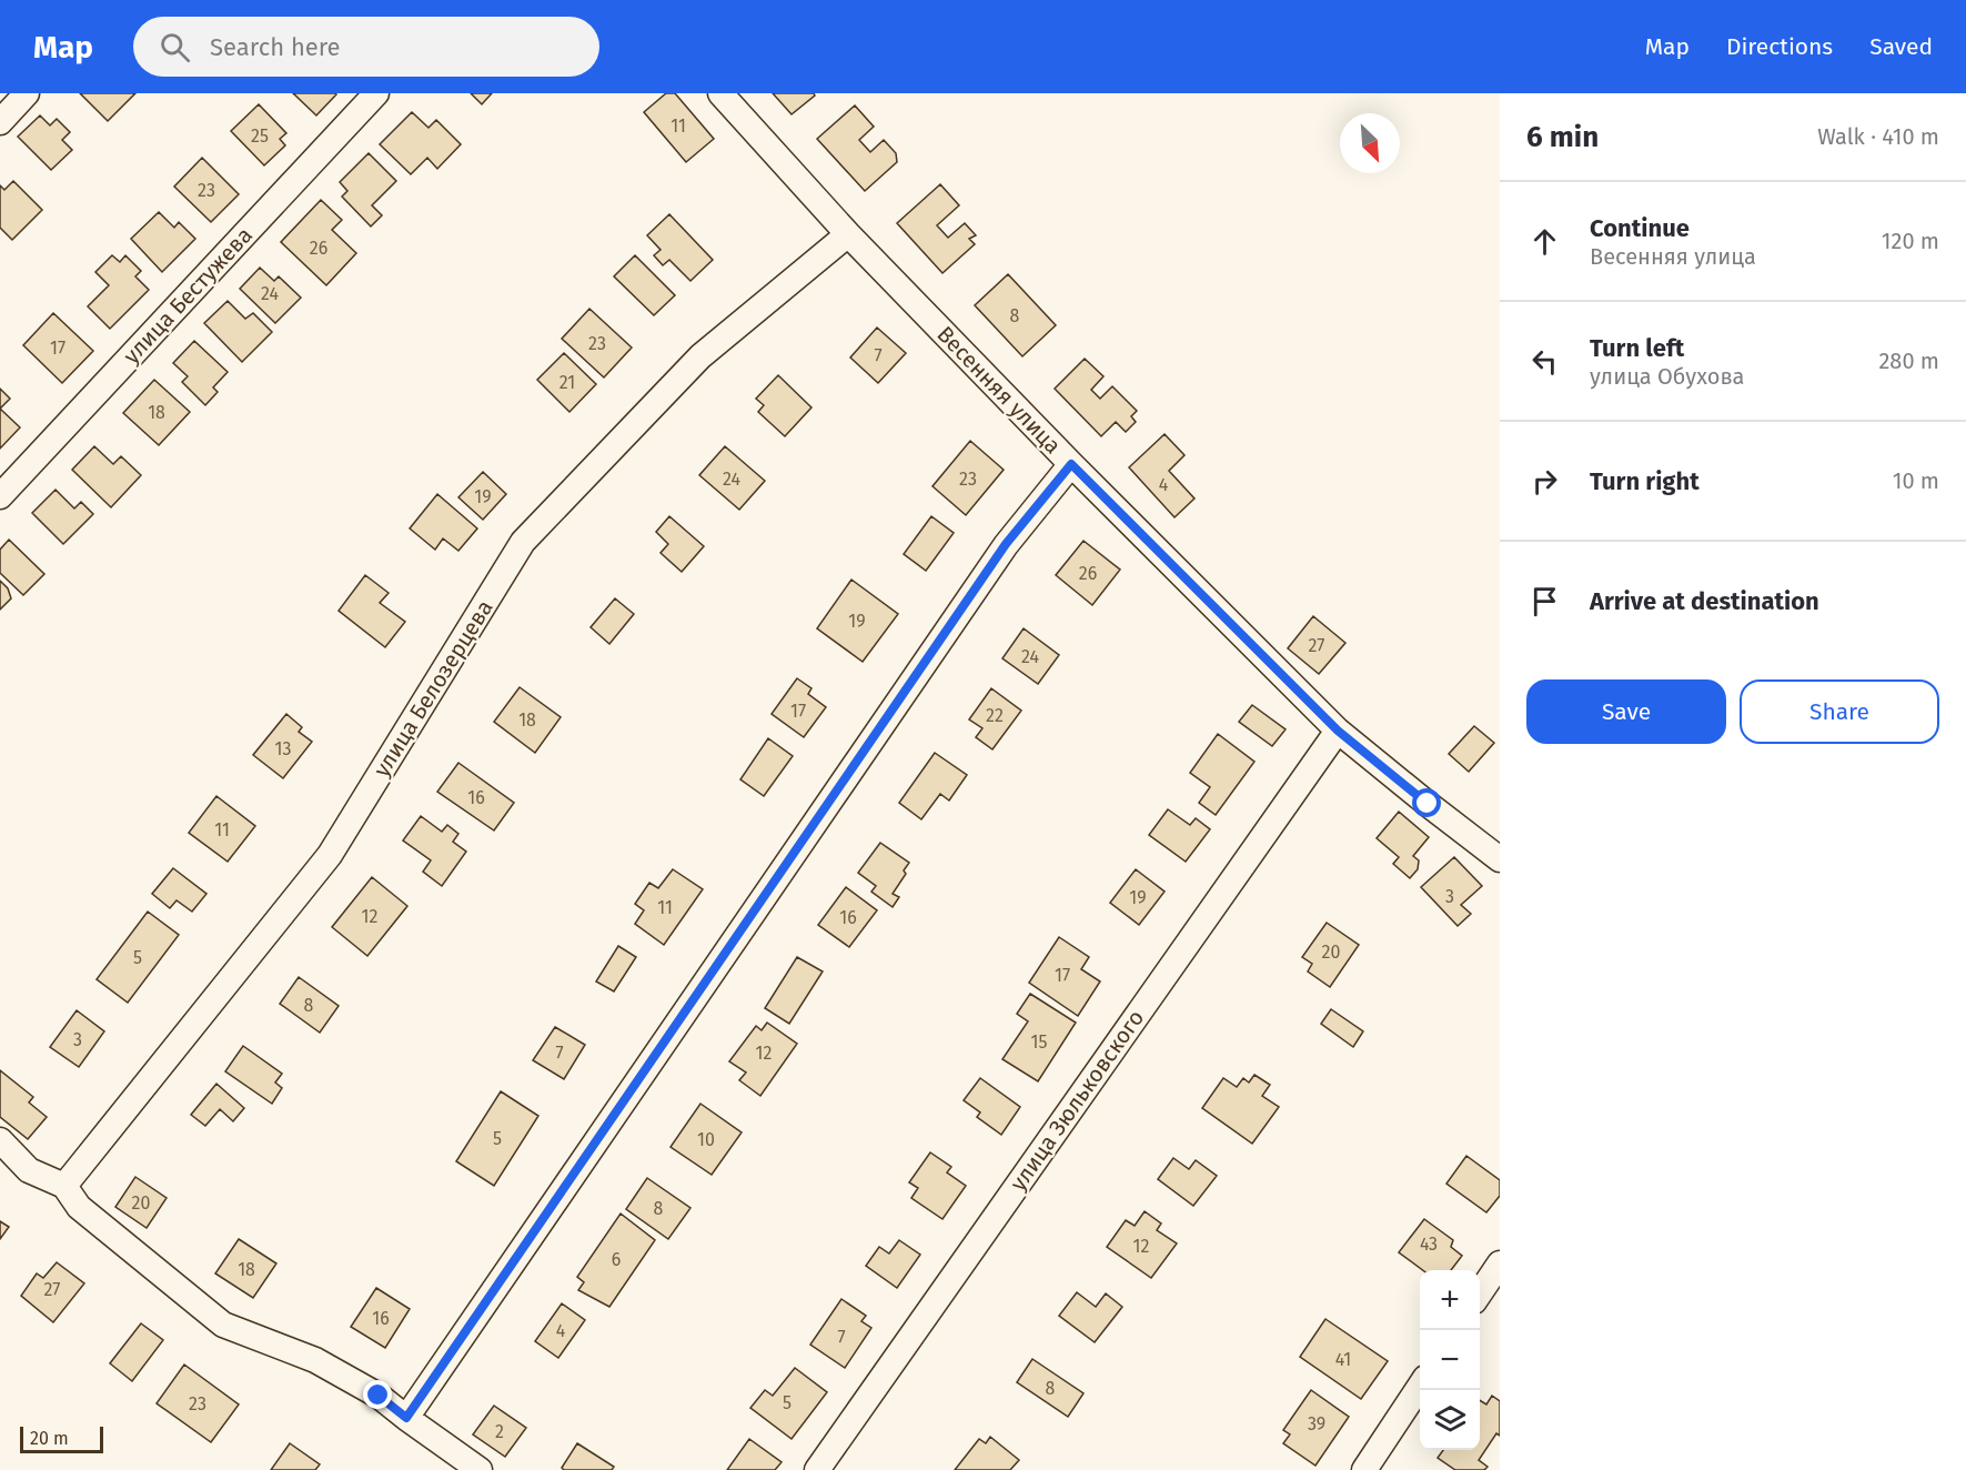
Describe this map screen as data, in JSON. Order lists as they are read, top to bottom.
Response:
{
  "streets": {
    "street": [
      "улица Бестужева",
      "Весенняя улица",
      "улица Белозерцева",
      "улица Зюльковского"
    ]
  },
  "crossings": [
    ["Весенняя улица", "улица Белозерцева"],
    ["Весенняя улица", "улица Зюльковского"]
  ],
  "house_numbers": [
    "11",
    "25",
    "23",
    "26",
    "24",
    "8",
    "23",
    "17",
    "7",
    "21",
    "18",
    "24",
    "23",
    "4",
    "19",
    "26",
    "19",
    "27",
    "24",
    "17",
    "22",
    "18",
    "13",
    "16",
    "11",
    "3",
    "19",
    "11",
    "12",
    "16",
    "20",
    "5",
    "17",
    "8",
    "3",
    "15",
    "7",
    "12",
    "5",
    "10",
    "20",
    "8",
    "43",
    "12",
    "6",
    "18",
    "27",
    "16",
    "4",
    "7",
    "41",
    "8",
    "5",
    "23",
    "39",
    "2"
  ],
  "scale_bar": "20 m",
  "north": "bottom right",
  "page": {
    "header": "Map",
    "search": "Search here",
    "nav": ["Map", "Directions", "Saved"],
    "heading": ["6 min", "Walk · 410 m"],
    "list": [
      ["Continue", "Весенняя улица", "120 m"],
      ["Turn left", "улица Обухова", "280 m"],
      ["Turn right", "10 m"],
      "Arrive at destination"
    ],
    "buttons": ["Save", "Share"],
    "map_buttons": ["+", "−"],
    "scale": "20 m"
  }
}
